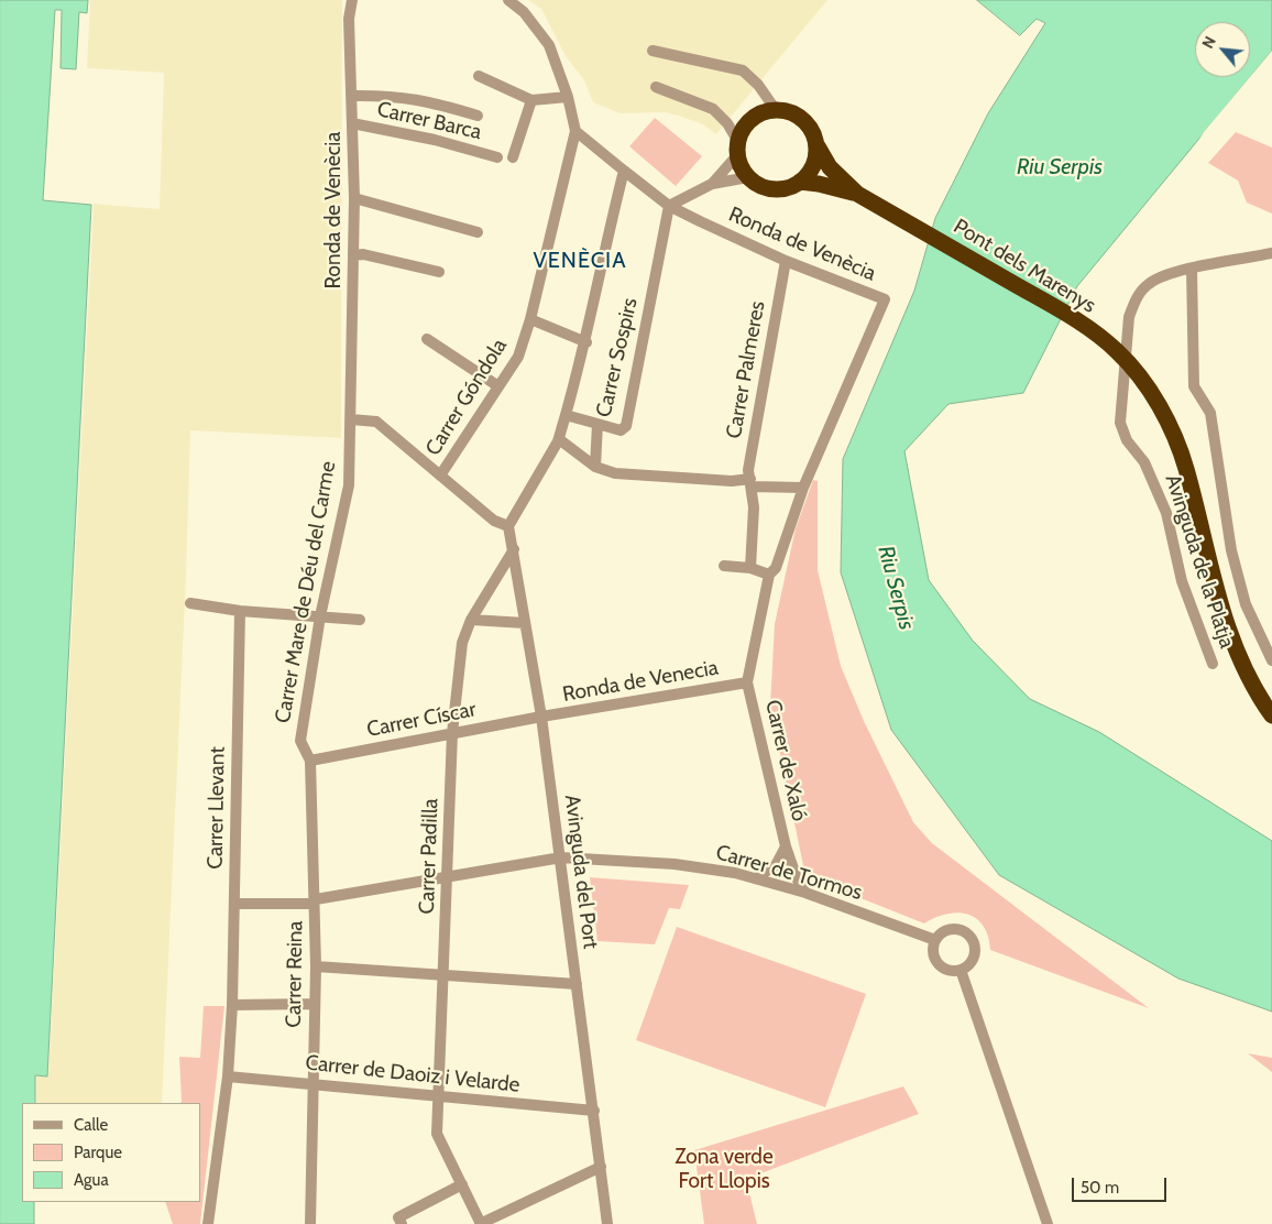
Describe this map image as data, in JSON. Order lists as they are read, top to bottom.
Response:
{
  "streets": {
    "highway": ["Pont dels Marenys"],
    "street": [
      "Carrer Barca",
      "Ronda de Venècia",
      "Carrer Sospirs",
      "Carrer Palmeres",
      "Carrer Góndola",
      "Avinguda de la Platja",
      "Carrer Mare de Déu del Carme",
      "Ronda de Venecia",
      "Carrer Císcar",
      "Carrer de Xaló",
      "Carrer Llevant",
      "Carrer Padilla",
      "Avinguda del Port",
      "Carrer de Tormos",
      "Carrer Reina",
      "Carrer de Daoiz i Velarde"
    ]
  },
  "crossings": [
    ["Carrer Barca", "Ronda de Venècia"],
    ["Ronda de Venècia", "Carrer Sospirs"],
    ["Ronda de Venècia", "Carrer Palmeres"],
    ["Ronda de Venècia", "Carrer Góndola"],
    ["Ronda de Venècia", "Carrer Mare de Déu del Carme"],
    ["Ronda de Venècia", "Ronda de Venecia"],
    ["Ronda de Venècia", "Carrer de Xaló"],
    ["Carrer Mare de Déu del Carme", "Carrer Císcar"],
    ["Carrer Mare de Déu del Carme", "Carrer de Tormos"],
    ["Carrer Mare de Déu del Carme", "Carrer Reina"],
    ["Ronda de Venecia", "Carrer Císcar"],
    ["Ronda de Venecia", "Carrer de Xaló"],
    ["Ronda de Venecia", "Avinguda del Port"],
    ["Carrer Císcar", "Carrer Padilla"],
    ["Carrer Císcar", "Avinguda del Port"],
    ["Carrer de Xaló", "Carrer de Tormos"],
    ["Carrer Llevant", "Carrer de Tormos"],
    ["Carrer Llevant", "Carrer de Daoiz i Velarde"],
    ["Carrer Padilla", "Avinguda del Port"],
    ["Carrer Padilla", "Carrer de Tormos"],
    ["Carrer Padilla", "Carrer de Daoiz i Velarde"],
    ["Avinguda del Port", "Carrer de Tormos"],
    ["Avinguda del Port", "Carrer de Daoiz i Velarde"],
    ["Carrer de Tormos", "Carrer Reina"],
    ["Carrer Reina", "Carrer de Daoiz i Velarde"]
  ],
  "districts": ["VENÈCIA"],
  "water": ["Riu Serpis"],
  "parks": ["Zona verde Fort Llopis"],
  "legend": ["Calle", "Parque", "Agua"],
  "scale_bar": "50 m",
  "north": "top left"
}
